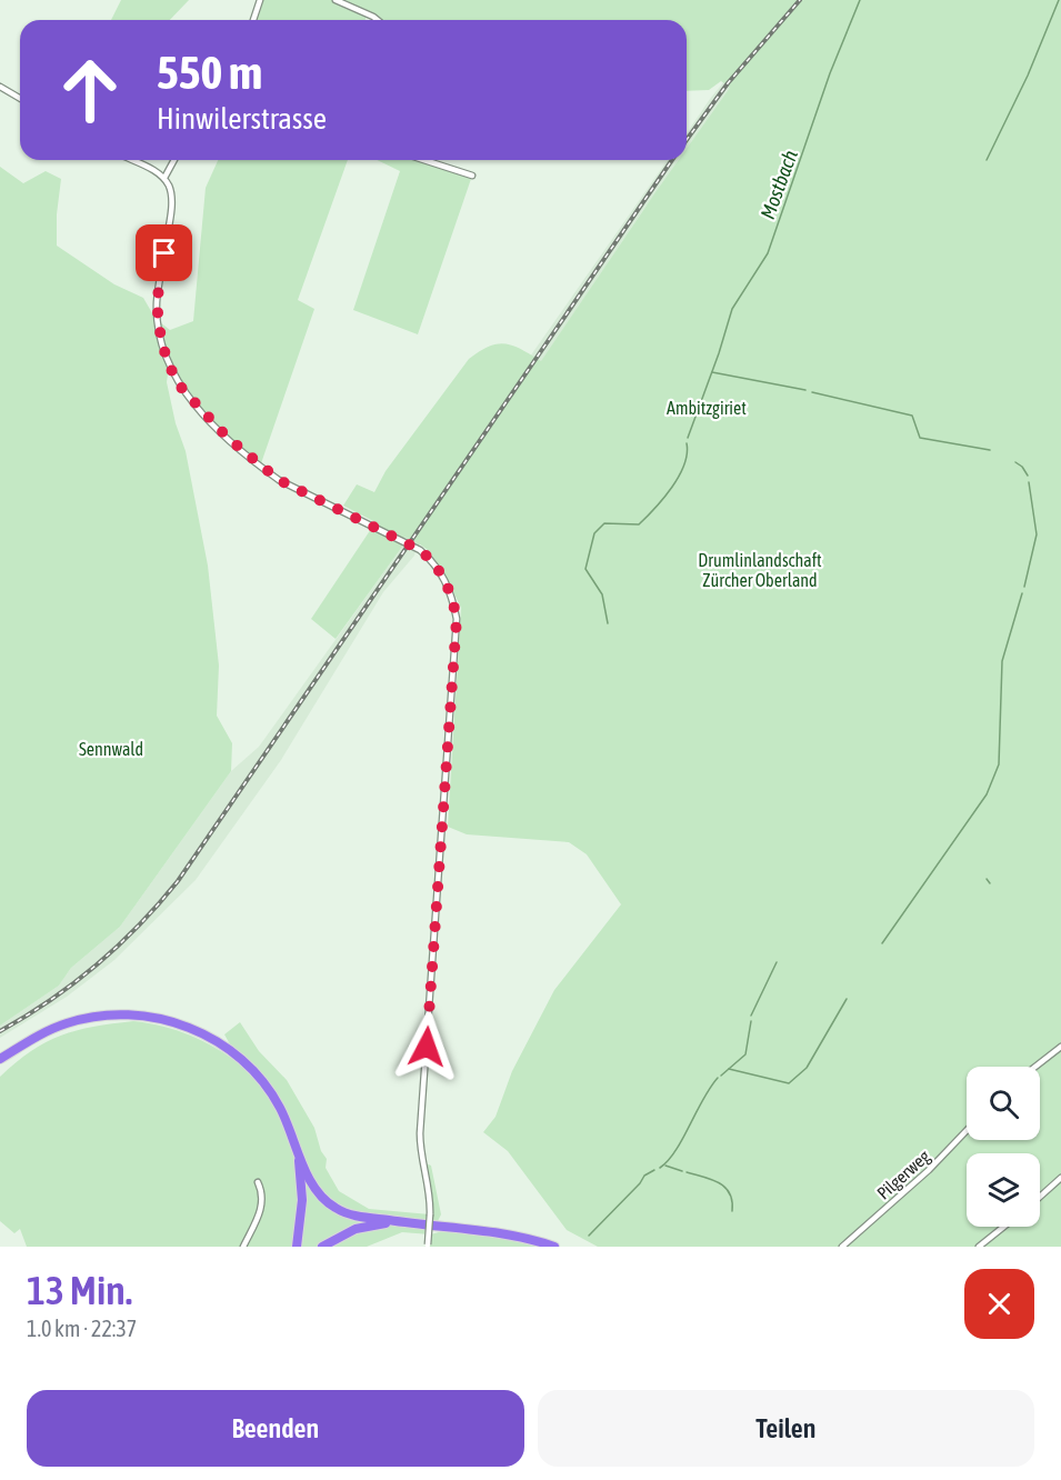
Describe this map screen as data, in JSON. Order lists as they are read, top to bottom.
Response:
{
  "streets": {
    "street": ["Pilgerweg"]
  },
  "water": ["Mostbach"],
  "parks": ["Ambitzgiriet", "Drumlinlandschaft Zürcher Oberland", "Sennwald"],
  "page": {
    "turn": ["550 m", "Hinwilerstrasse"],
    "heading": ["13 Min.", "1.0 km · 22:37"],
    "buttons": ["Beenden", "Teilen"]
  }
}
